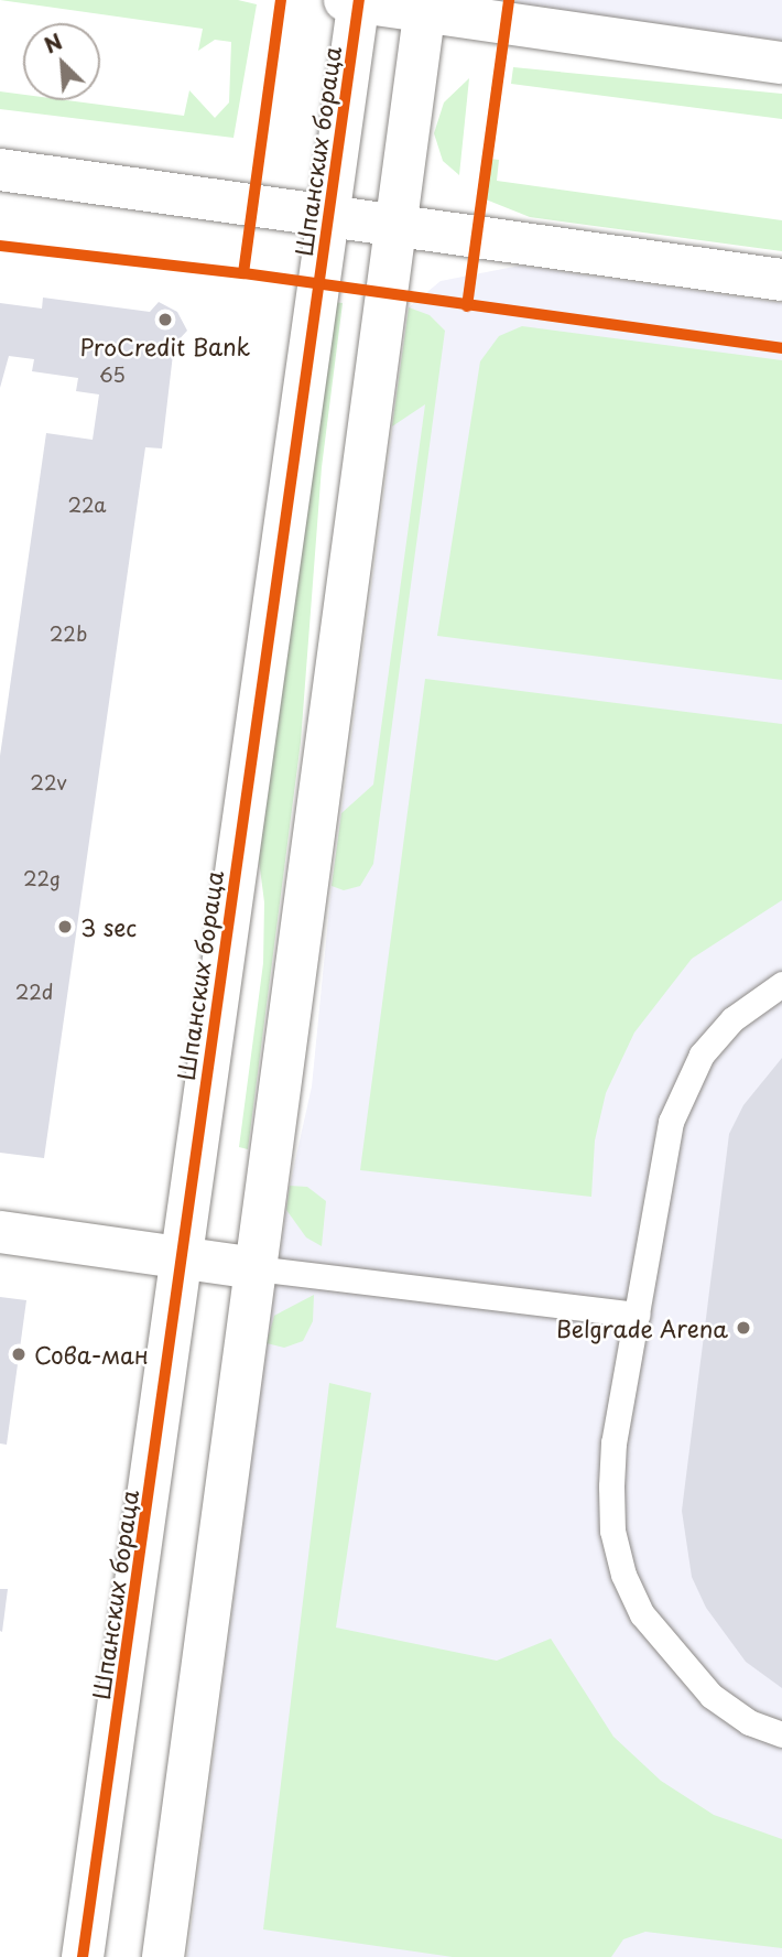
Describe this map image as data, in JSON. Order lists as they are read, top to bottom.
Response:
{
  "streets": {
    "street": ["Шпанских бораца"]
  },
  "places": [
    "ProCredit Bank",
    "3 sec",
    "Belgrade Arena",
    "Сова-ман"
  ],
  "house_numbers": [
    "65",
    "22a",
    "22b",
    "22v",
    "22g",
    "22d"
  ],
  "north": "top left"
}
